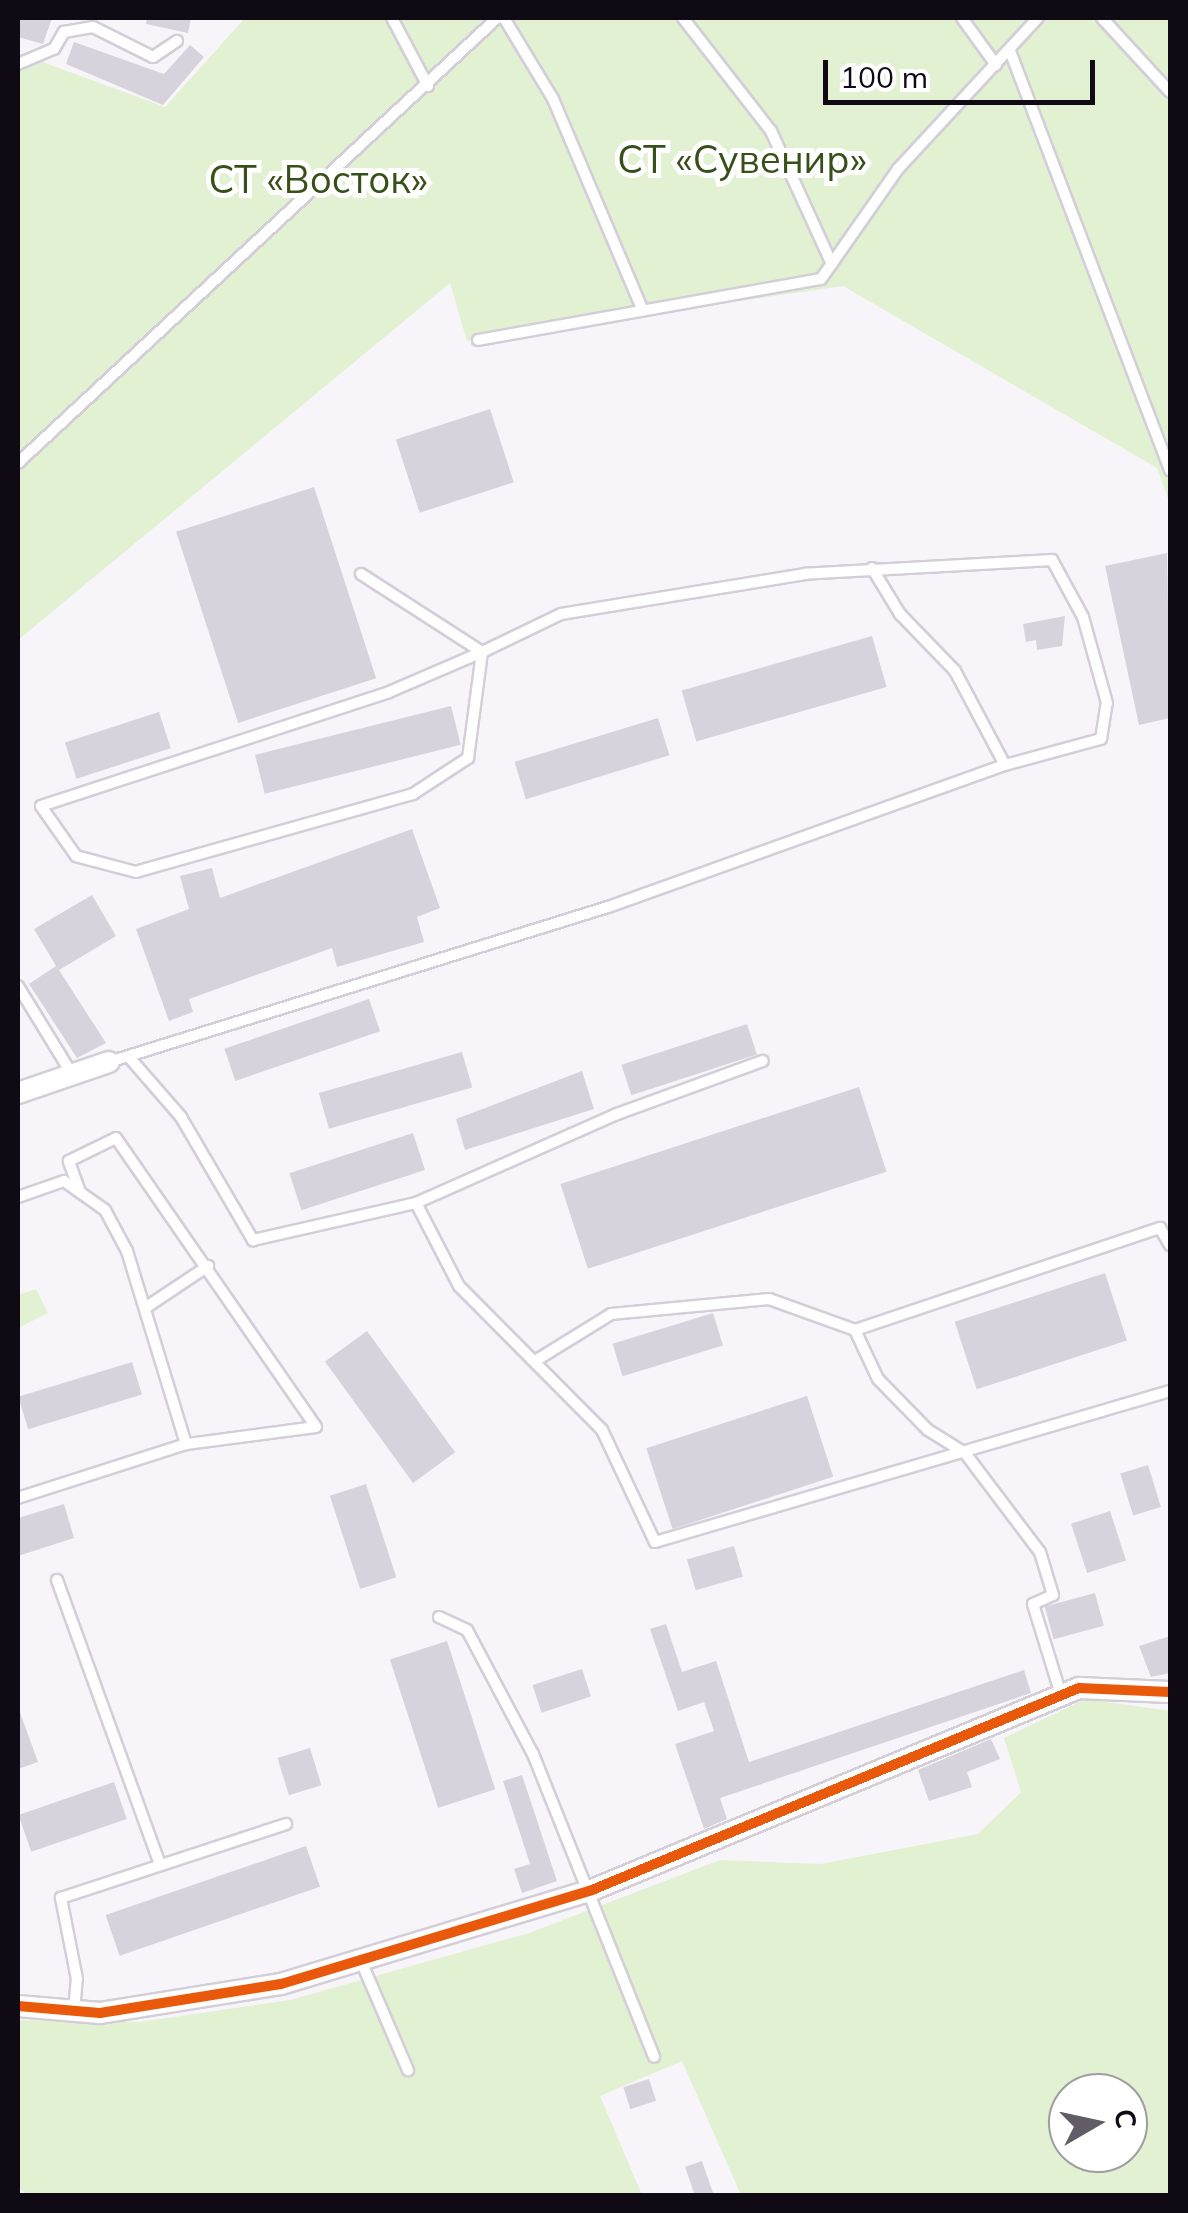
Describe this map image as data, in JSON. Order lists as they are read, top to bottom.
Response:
{
  "parks": ["СТ «Сувенир»", "СТ «Восток»"],
  "scale_bar": "100 m",
  "north": "right"
}
